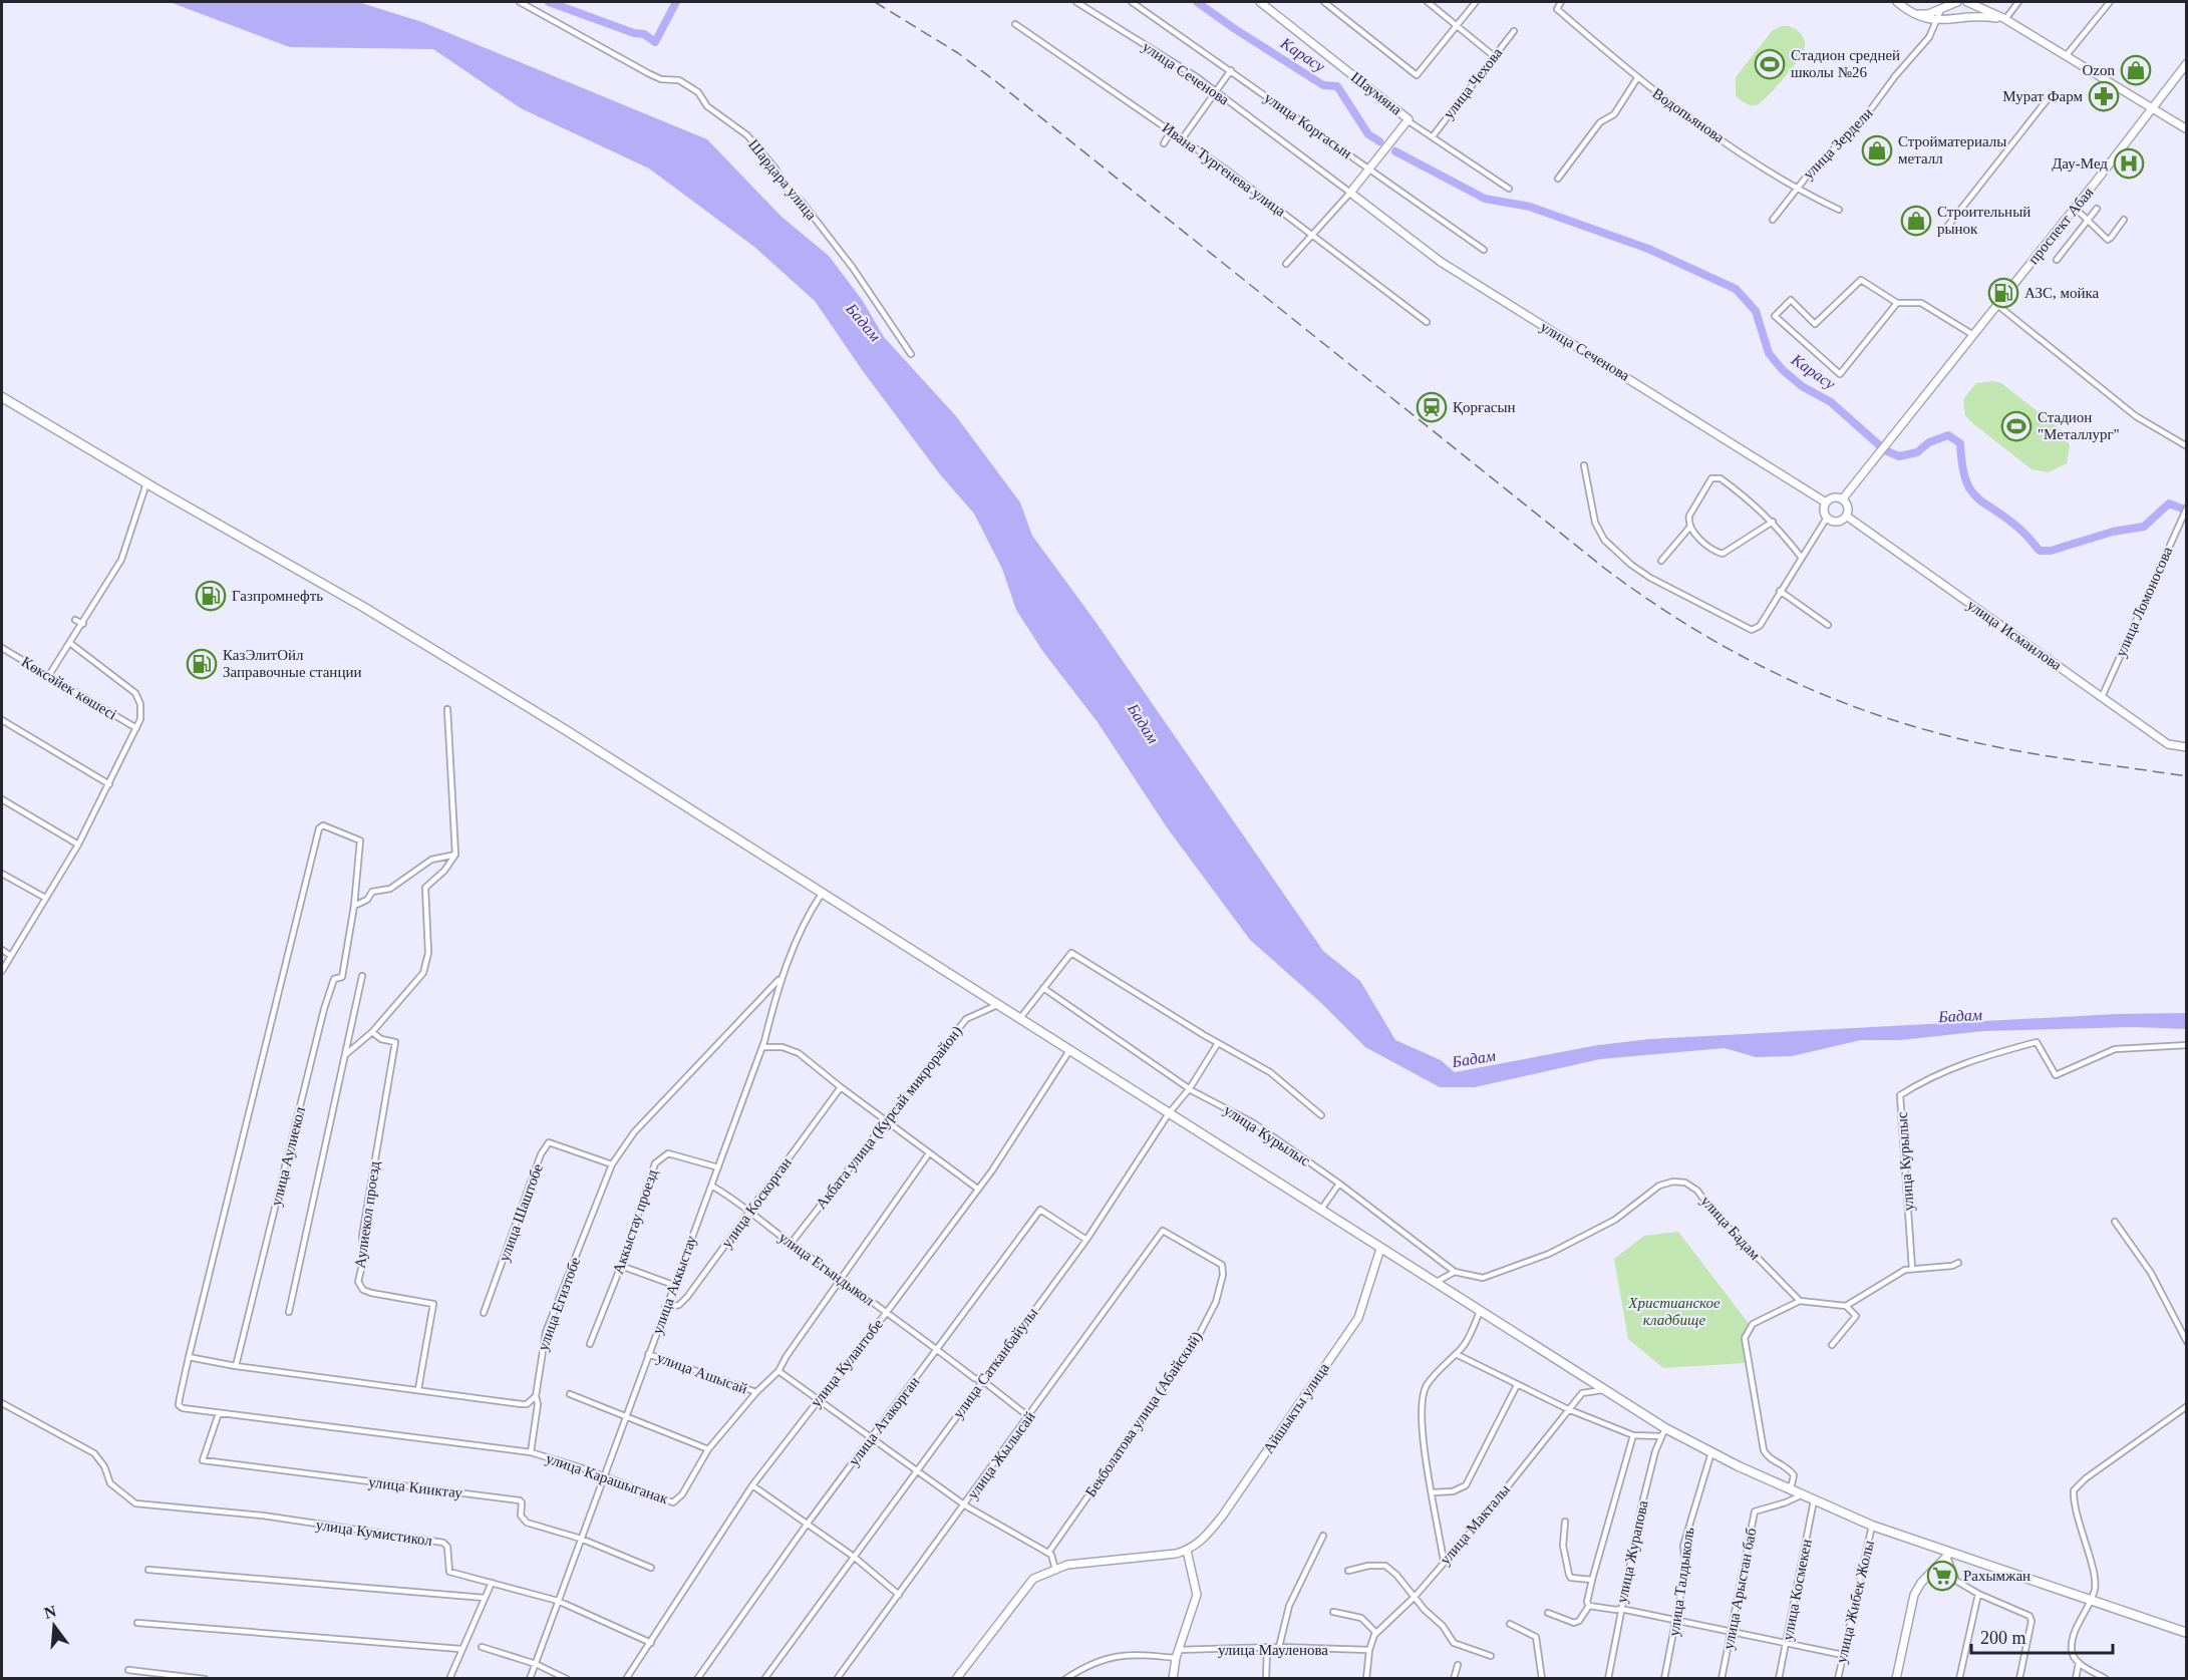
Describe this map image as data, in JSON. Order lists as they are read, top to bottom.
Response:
{
  "streets": {
    "street": [
      "улица Сеченова",
      "улица Чехова",
      "Шаумяна",
      "Водопьянова",
      "улица Коргасын",
      "улица Зердели",
      "Ивана Тургенева улица",
      "Шардара улица",
      "проспект Абая",
      "улица Ломоносова",
      "улица Исмаилова",
      "Көксәйек көшесі",
      "Акбата улица (Курсай микрорайон)",
      "улица Курылыс",
      "улица Аулиекол",
      "улица Коскорган",
      "улица Шаштобе",
      "Аулиекол проезд",
      "Аккыстау проезд",
      "улица Бадам",
      "улица Егындыкол",
      "улица Аккыстау",
      "улица Егизтобе",
      "улица Кулантобе",
      "улица Сатканбайулы",
      "улица Ашысай",
      "Айшыкты улица",
      "Бекболатова улица (Абайский)",
      "улица Атакорган",
      "улица Жылысай",
      "улица Карашыганак",
      "улица Кииктау",
      "улица Макталы",
      "улица Кумистикол",
      "улица Журапова",
      "улица Талдыколь",
      "улица Арыстан баб",
      "улица Космекен",
      "улица Жибек Жолы",
      "улица Мауленова"
    ]
  },
  "crossings": [
    ["улица Сеченова", "проспект Абая"],
    ["улица Сеченова", "улица Исмаилова"],
    ["улица Чехова", "Шаумяна"],
    ["Водопьянова", "улица Зердели"],
    ["проспект Абая", "улица Исмаилова"],
    ["улица Ломоносова", "улица Исмаилова"],
    ["Акбата улица (Курсай микрорайон)", "улица Егындыкол"],
    ["улица Курылыс", "улица Бадам"],
    ["улица Курылыс", "улица Сатканбайулы"],
    ["улица Коскорган", "улица Егындыкол"],
    ["улица Коскорган", "улица Аккыстау"],
    ["улица Шаштобе", "улица Егизтобе"],
    ["Аккыстау проезд", "улица Аккыстау"],
    ["улица Егындыкол", "улица Аккыстау"],
    ["улица Егындыкол", "улица Кулантобе"],
    ["улица Егындыкол", "улица Сатканбайулы"],
    ["улица Егындыкол", "улица Атакорган"],
    ["улица Егындыкол", "улица Жылысай"],
    ["улица Егындыкол", "улица Карашыганак"],
    ["улица Аккыстау", "улица Егизтобе"],
    ["улица Аккыстау", "улица Ашысай"],
    ["улица Аккыстау", "улица Карашыганак"],
    ["улица Аккыстау", "улица Кииктау"],
    ["улица Аккыстау", "улица Кумистикол"],
    ["улица Егизтобе", "улица Карашыганак"],
    ["улица Кулантобе", "улица Кумистикол"],
    ["улица Сатканбайулы", "улица Атакорган"],
    ["улица Ашысай", "улица Карашыганак"],
    ["Бекболатова улица (Абайский)", "улица Жылысай"],
    ["улица Карашыганак", "улица Кииктау"],
    ["улица Макталы", "улица Мауленова"]
  ],
  "water": ["Карасу", "Бадам"],
  "parks": ["Христианское кладбище"],
  "places": {
    "sports": ["Стадион средней школы №26", "Стадион \"Металлург\""],
    "shop": ["Ozon", "Стройматериалы металл", "Строительный рынок"],
    "pharmacy": ["Мурат Фарм"],
    "hospital": ["Дау-Мед"],
    "fuel station": ["АЗС, мойка", "Газпромнефть", "КазЭлитОйл Заправочные станции"],
    "station": ["Қорғасын"],
    "supermarket": ["Рахымжан"]
  },
  "scale_bar": "200 m",
  "north": "top"
}
